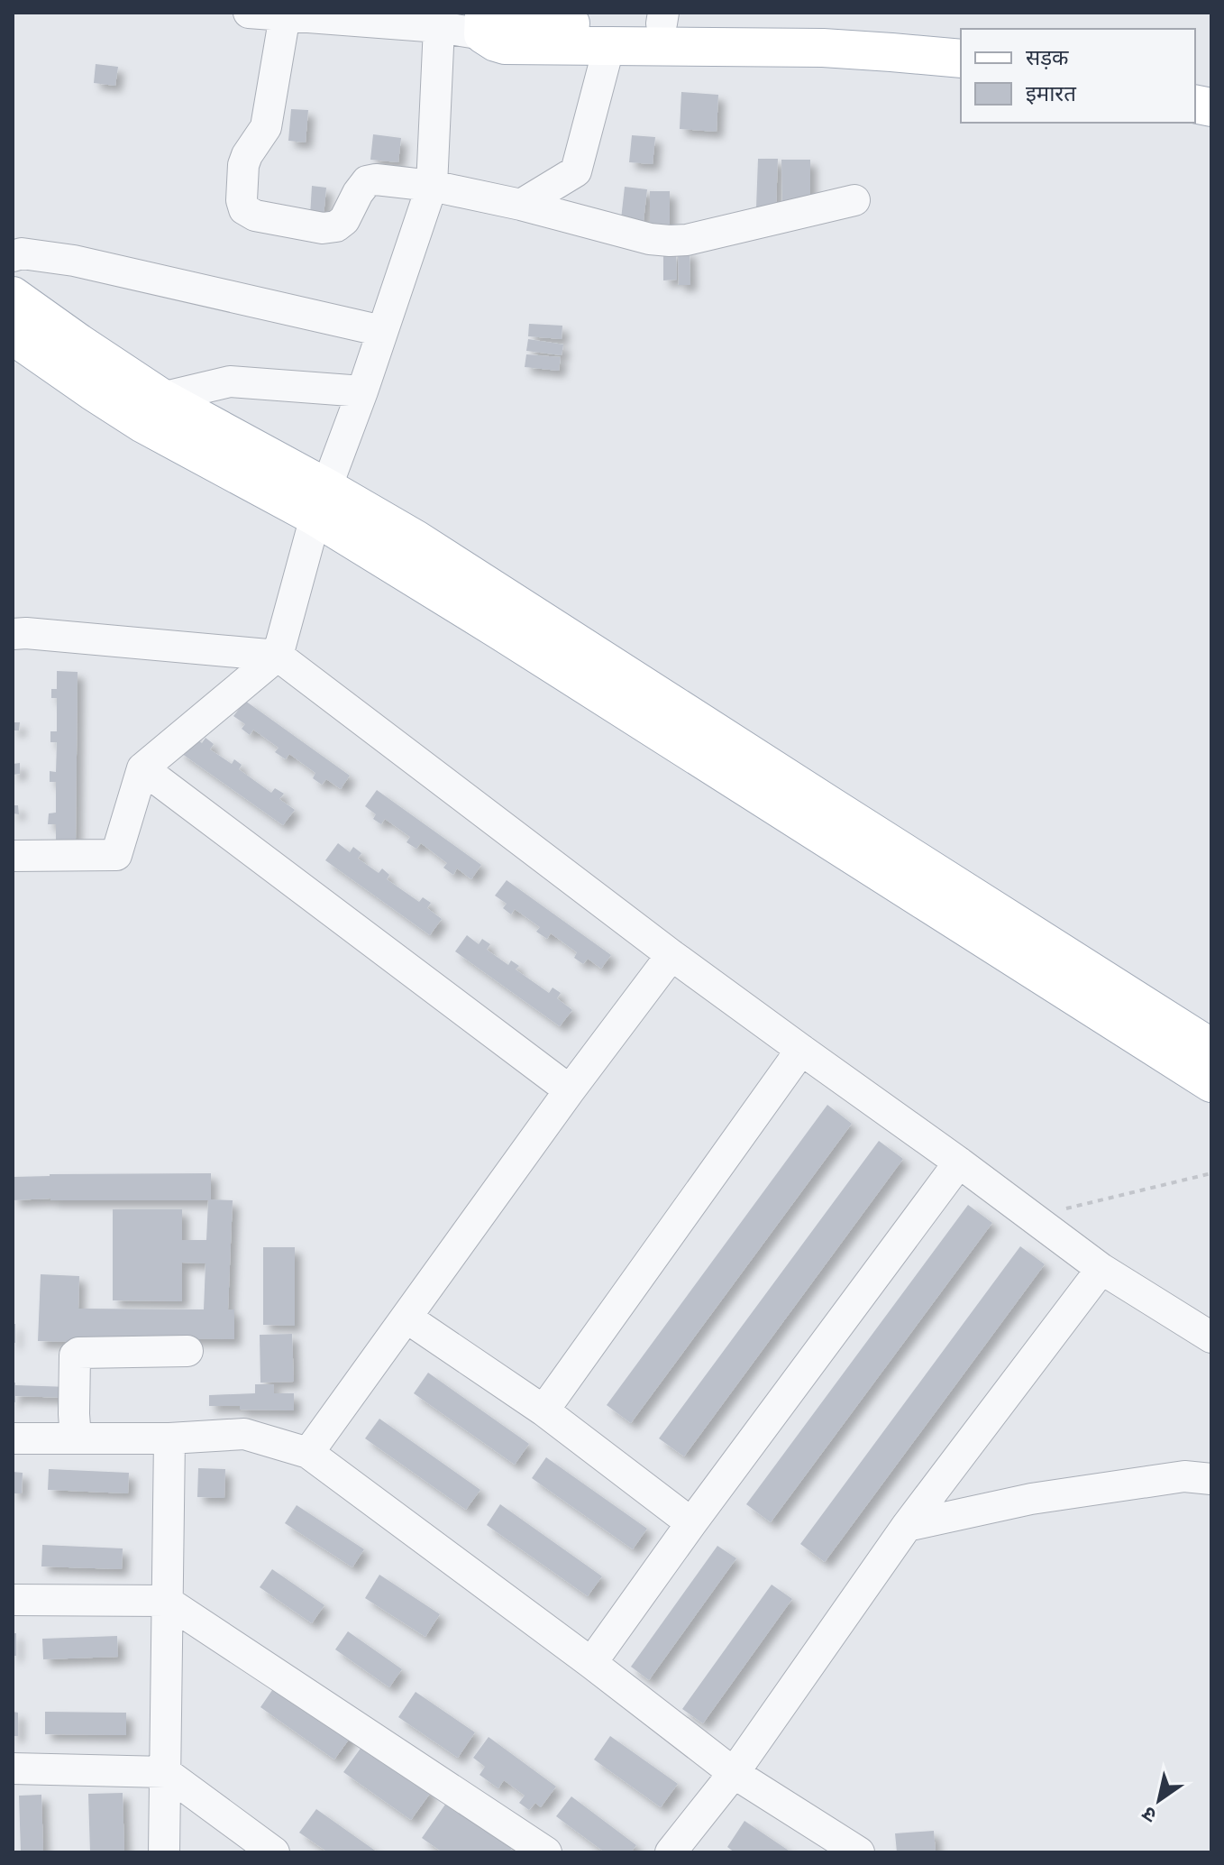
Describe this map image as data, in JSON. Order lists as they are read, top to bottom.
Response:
{
  "legend": ["सड़क", "इमारत"],
  "north": "bottom left"
}
